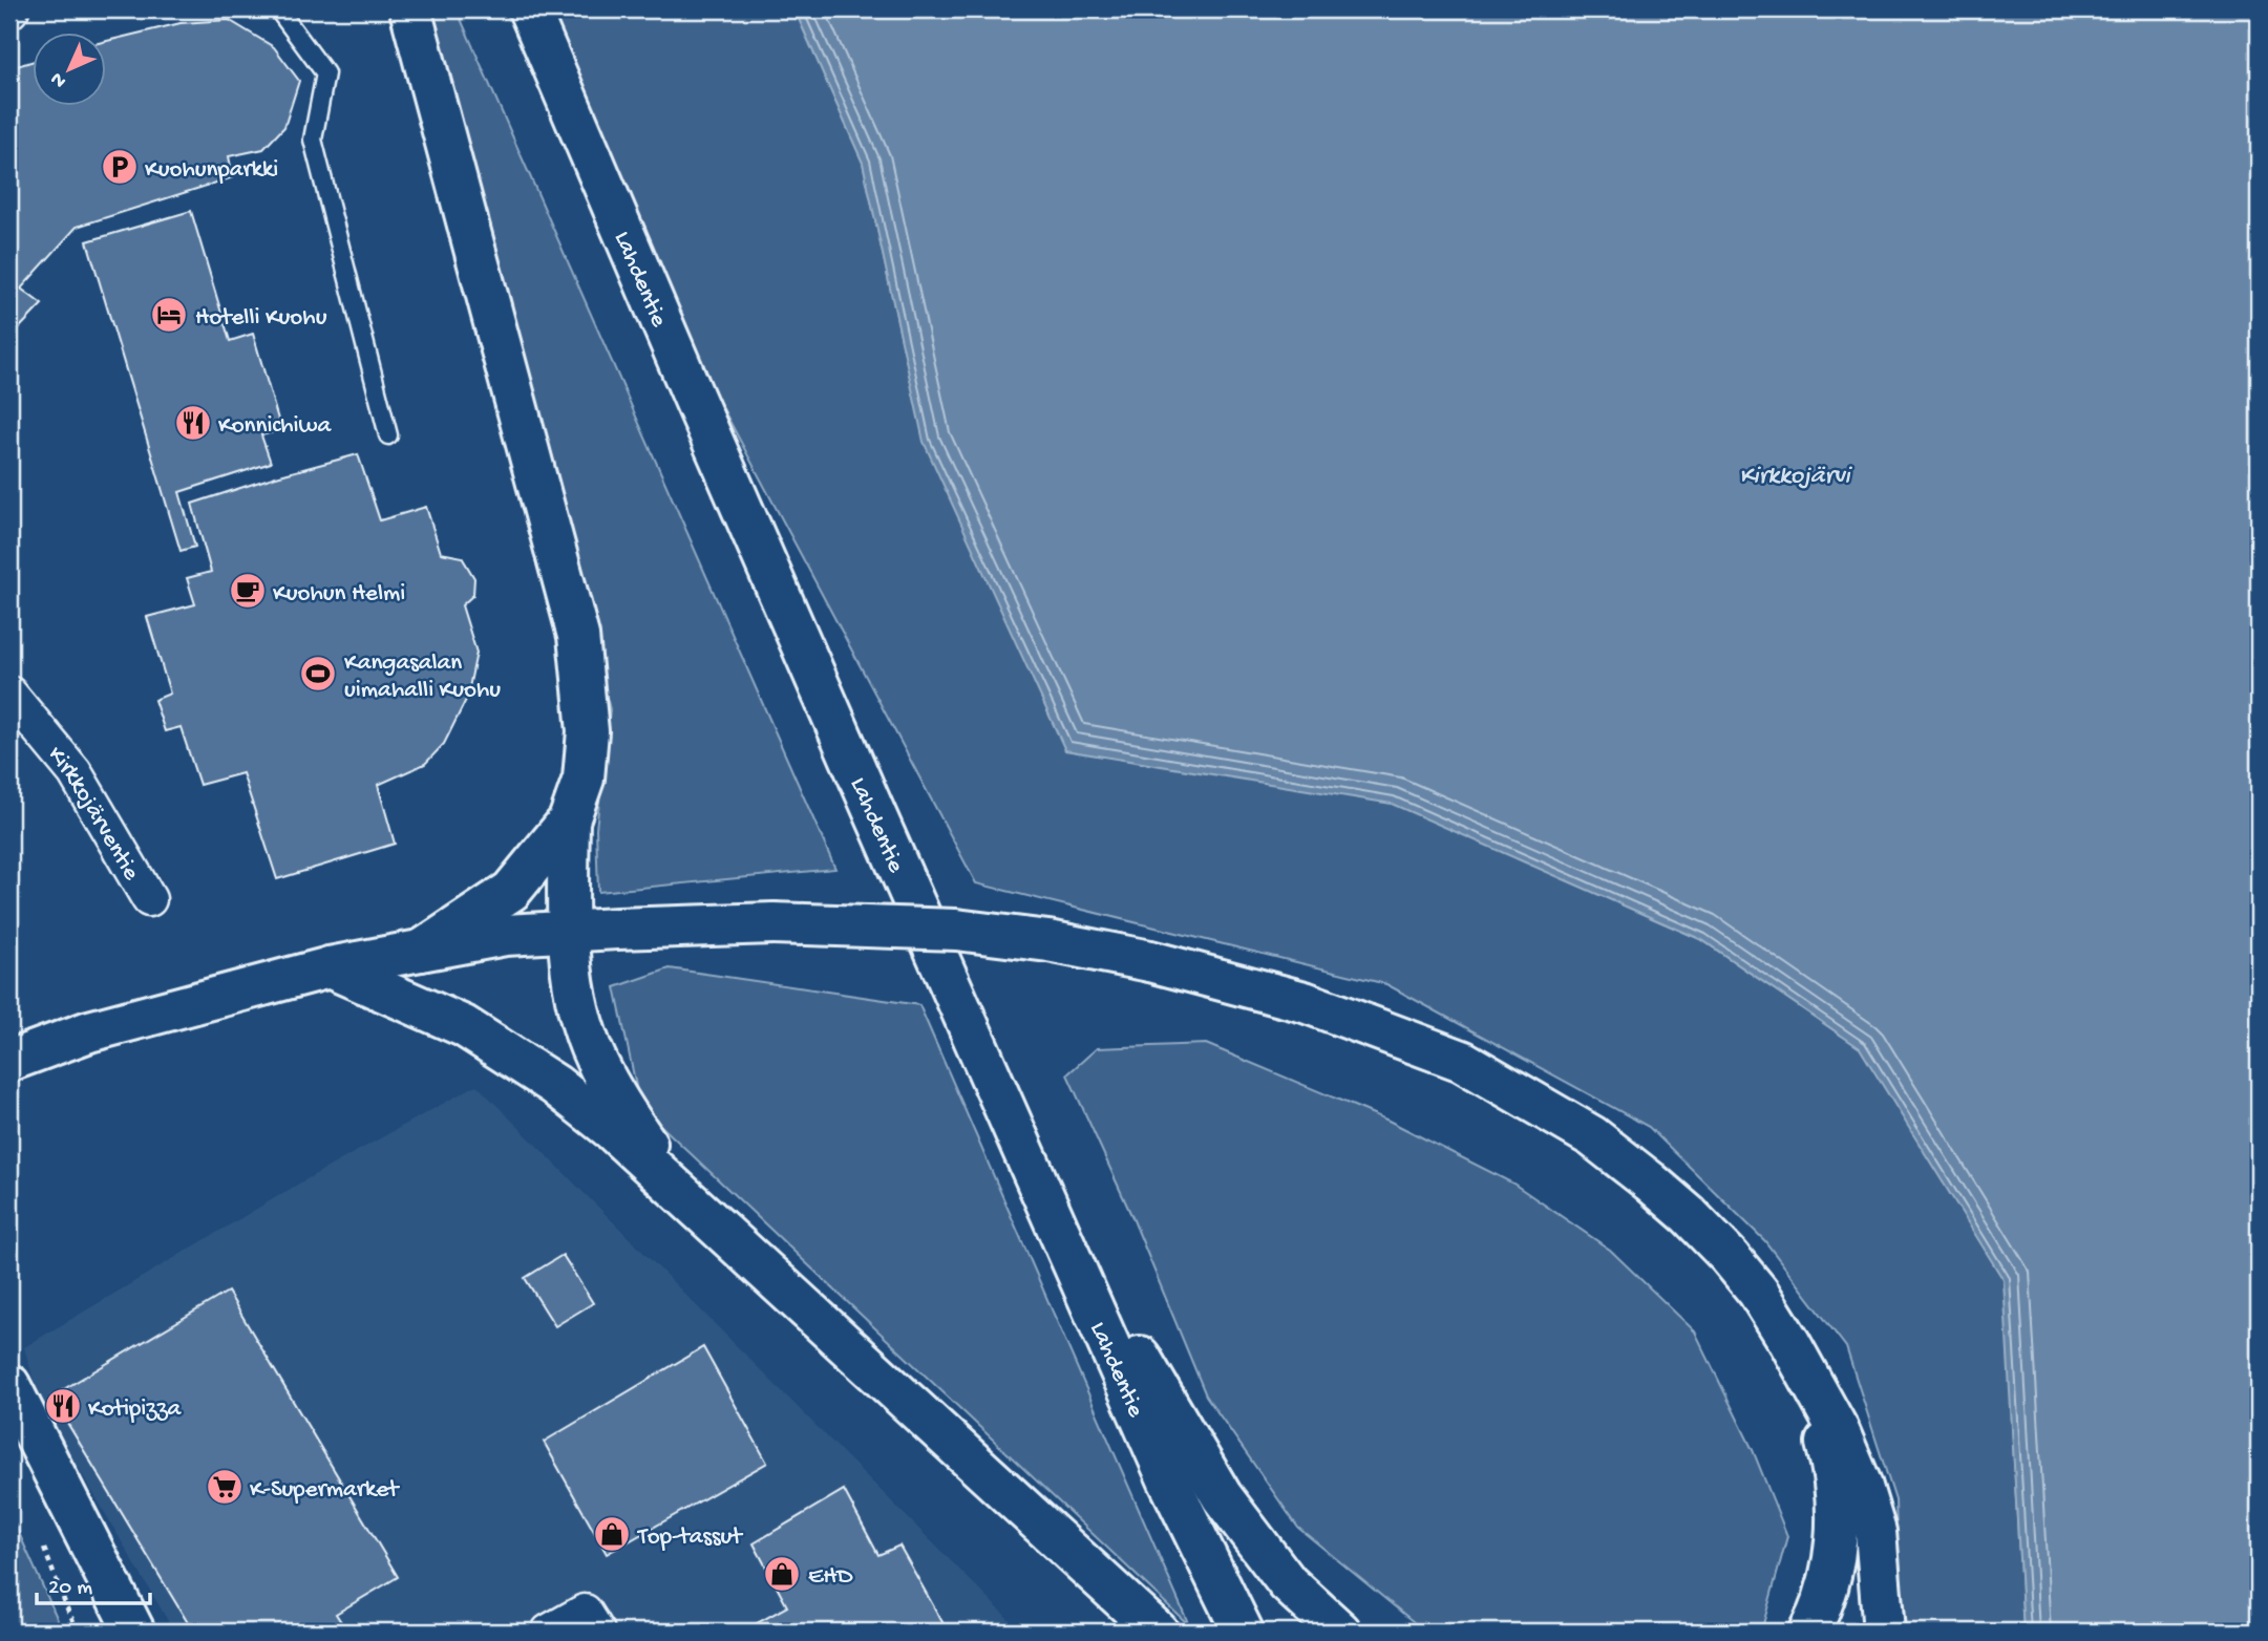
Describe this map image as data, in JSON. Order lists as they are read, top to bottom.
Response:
{
  "streets": {
    "main road": ["Lahdentie"],
    "street": ["Kirkkojärventie"]
  },
  "water": ["Kirkkojärvi"],
  "places": {
    "parking": ["Kuohunparkki"],
    "hotel": ["Hotelli Kuohu"],
    "restaurant": ["Konnichiwa", "Kotipizza"],
    "cafe": ["Kuohun Helmi"],
    "sports": ["Kangasalan uimahalli Kuohu"],
    "supermarket": ["K-Supermarket"],
    "shop": ["Top-tassut", "EHD"]
  },
  "scale_bar": "20 m",
  "north": "bottom left"
}
